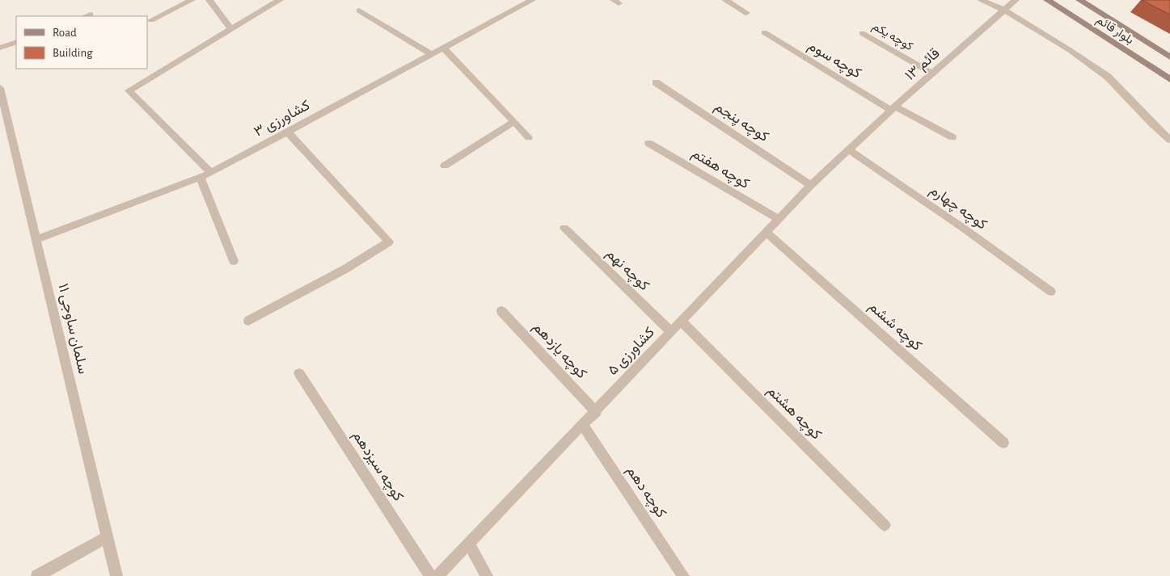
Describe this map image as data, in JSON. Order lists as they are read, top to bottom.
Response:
{
  "streets": {
    "street": [
      "بلوار قائم",
      "کوچه یکم",
      "کوچه سوم",
      "قائم ۱۳",
      "کشاورزی ۳",
      "کوچه پنجم",
      "کوچه هفتم",
      "کوچه چهارم",
      "کوچه نهم",
      "کوچه ششم",
      "سلمان ساوجی ۱۱",
      "کوچه یازدهم",
      "کشاورزی ۵",
      "کوچه هشتم",
      "کوچه سیزدهم",
      "کوچه دهم"
    ]
  },
  "crossings": [
    ["کوچه یکم", "قائم ۱۳"],
    ["کوچه سوم", "قائم ۱۳"],
    ["قائم ۱۳", "کوچه چهارم"],
    ["قائم ۱۳", "کشاورزی ۵"],
    ["کشاورزی ۳", "سلمان ساوجی ۱۱"],
    ["کوچه پنجم", "کشاورزی ۵"],
    ["کوچه هفتم", "کشاورزی ۵"],
    ["کوچه چهارم", "کشاورزی ۵"],
    ["کوچه نهم", "کشاورزی ۵"],
    ["کوچه ششم", "کشاورزی ۵"],
    ["کوچه یازدهم", "کشاورزی ۵"],
    ["کشاورزی ۵", "کوچه هشتم"],
    ["کشاورزی ۵", "کوچه دهم"]
  ],
  "legend": ["Road", "Building"]
}
